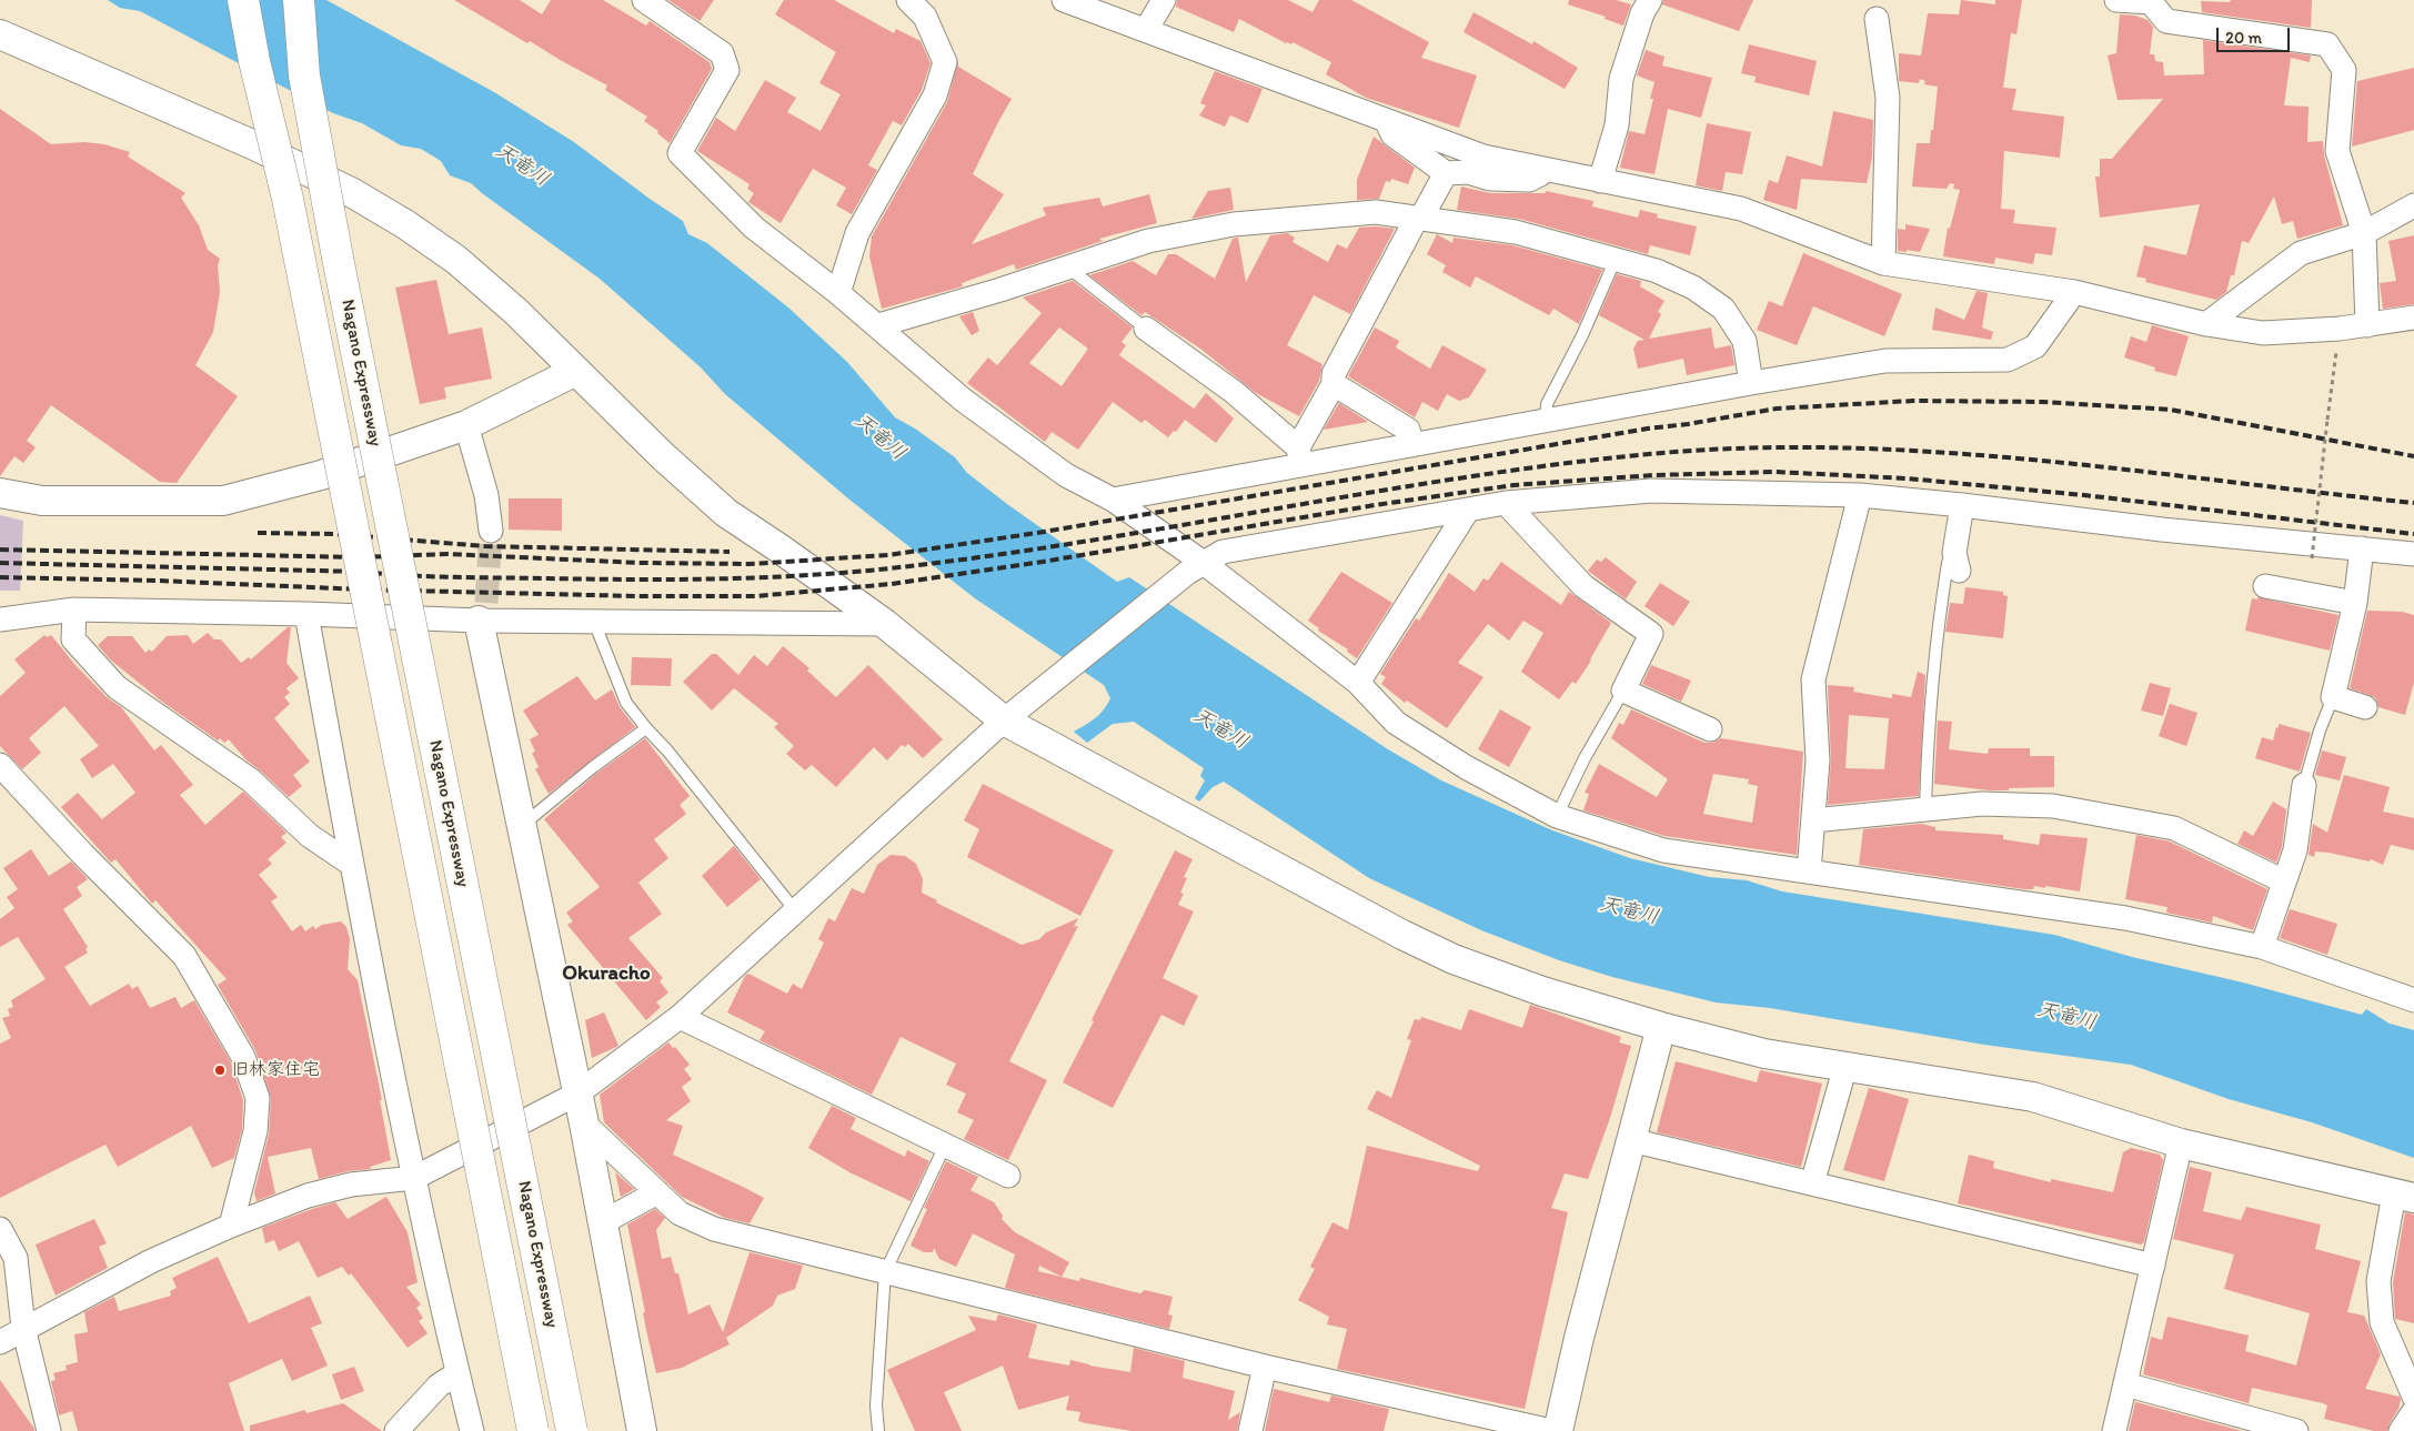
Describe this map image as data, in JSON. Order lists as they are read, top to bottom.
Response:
{
  "streets": {
    "highway": ["Nagano Expressway"]
  },
  "districts": ["Okuracho"],
  "water": ["天竜川"],
  "places": ["旧林家住宅"],
  "scale_bar": "20 m"
}
